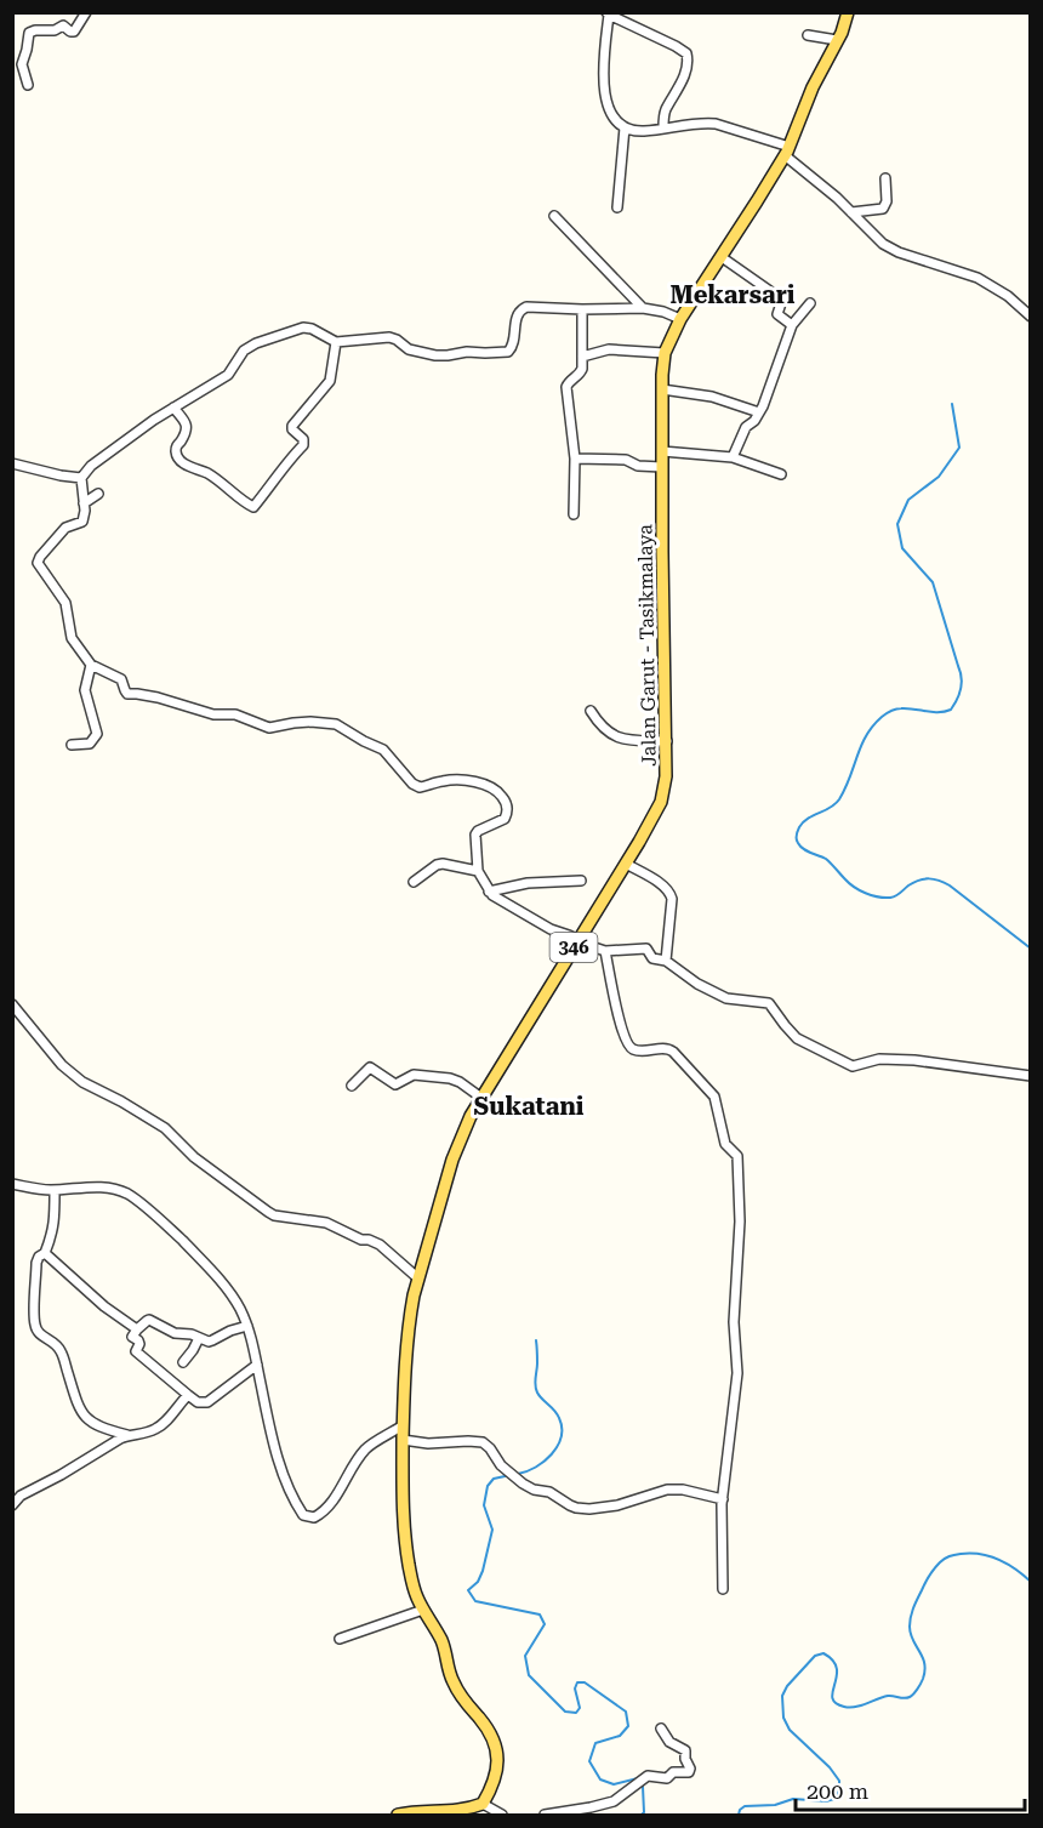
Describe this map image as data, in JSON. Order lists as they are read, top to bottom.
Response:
{
  "streets": {
    "main road": ["Jalan Garut - Tasikmalaya", "346"]
  },
  "districts": ["Mekarsari", "Sukatani"],
  "scale_bar": "200 m"
}
